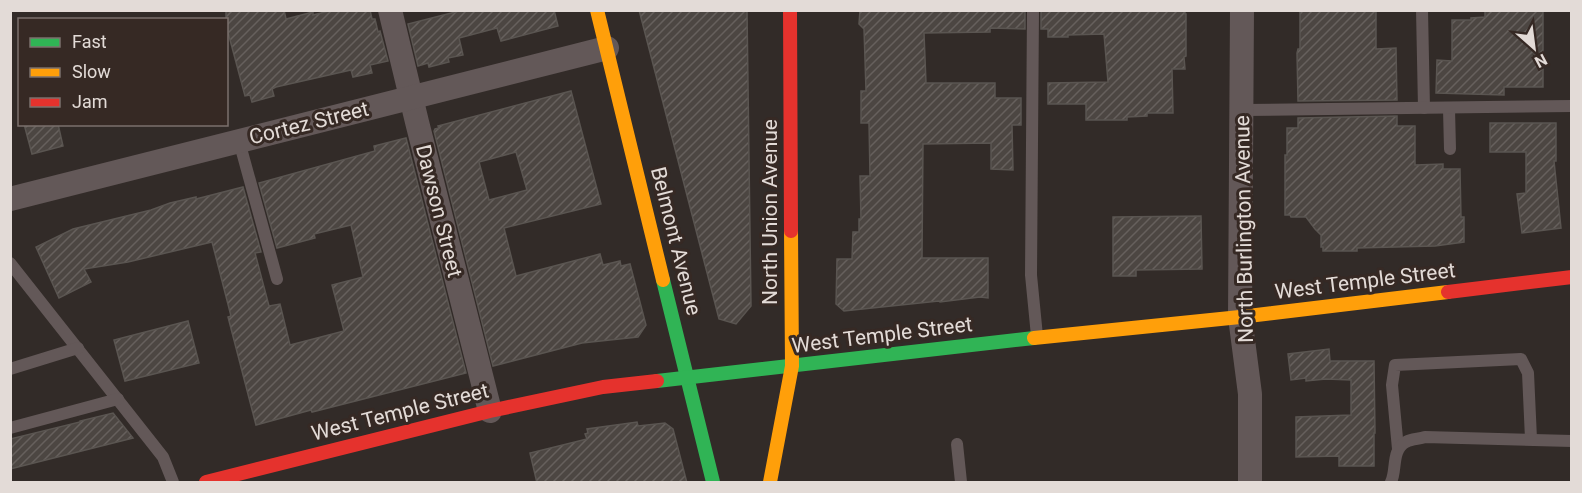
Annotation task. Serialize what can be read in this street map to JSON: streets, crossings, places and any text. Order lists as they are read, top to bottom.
{
  "streets": {
    "main road": ["North Union Avenue", "Belmont Avenue", "West Temple Street"],
    "street": ["Cortez Street", "Dawson Street", "North Burlington Avenue"]
  },
  "crossings": [
    ["Cortez Street", "Dawson Street"],
    ["Cortez Street", "Belmont Avenue"],
    ["Dawson Street", "West Temple Street"],
    ["North Union Avenue", "West Temple Street"],
    ["North Burlington Avenue", "West Temple Street"],
    ["Belmont Avenue", "West Temple Street"]
  ],
  "legend": ["Fast", "Slow", "Jam"],
  "north": "bottom right"
}
